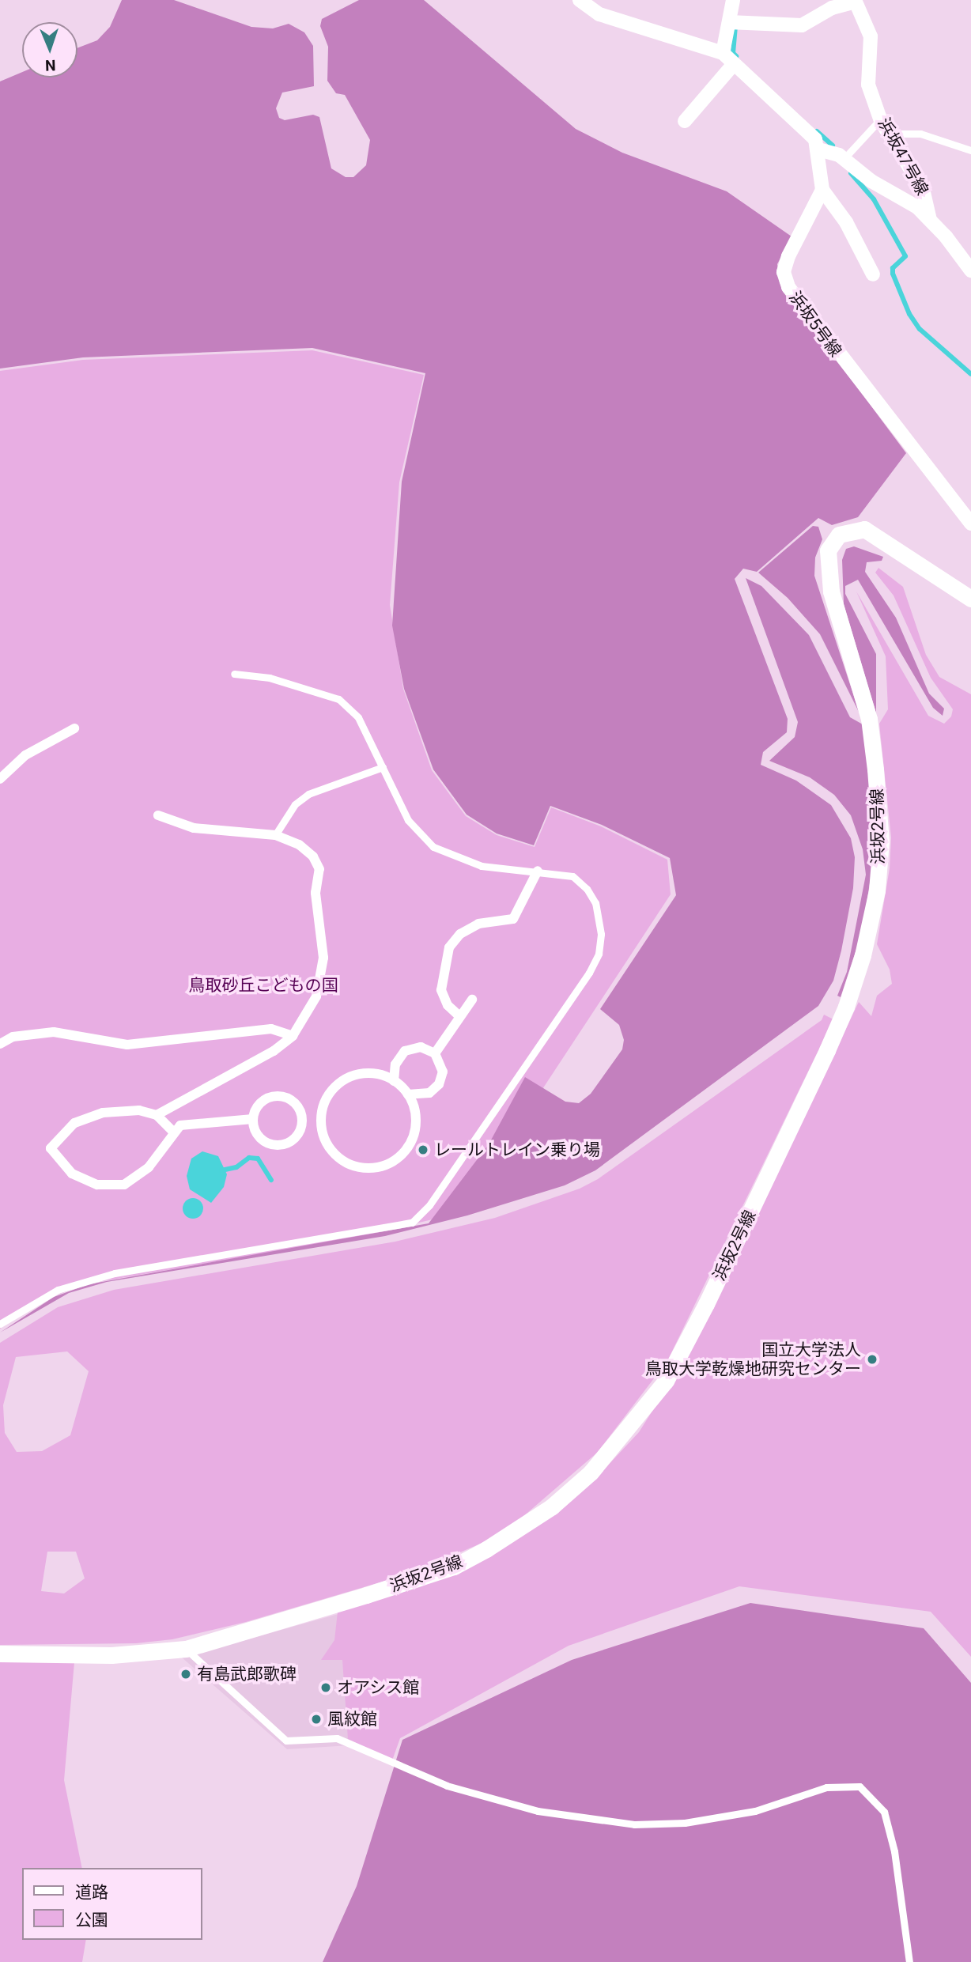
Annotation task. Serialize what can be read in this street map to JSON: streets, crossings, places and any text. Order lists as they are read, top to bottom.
{
  "streets": {
    "street": ["浜坂47号線", "浜坂5号線", "浜坂2号線"]
  },
  "parks": ["鳥取砂丘こどもの国"],
  "places": [
    "レールトレイン乗り場",
    "国立大学法人 鳥取大学乾燥地研究センター",
    "有島武郎歌碑",
    "オアシス館",
    "風紋館"
  ],
  "legend": ["道路", "公園"],
  "north": "bottom"
}
